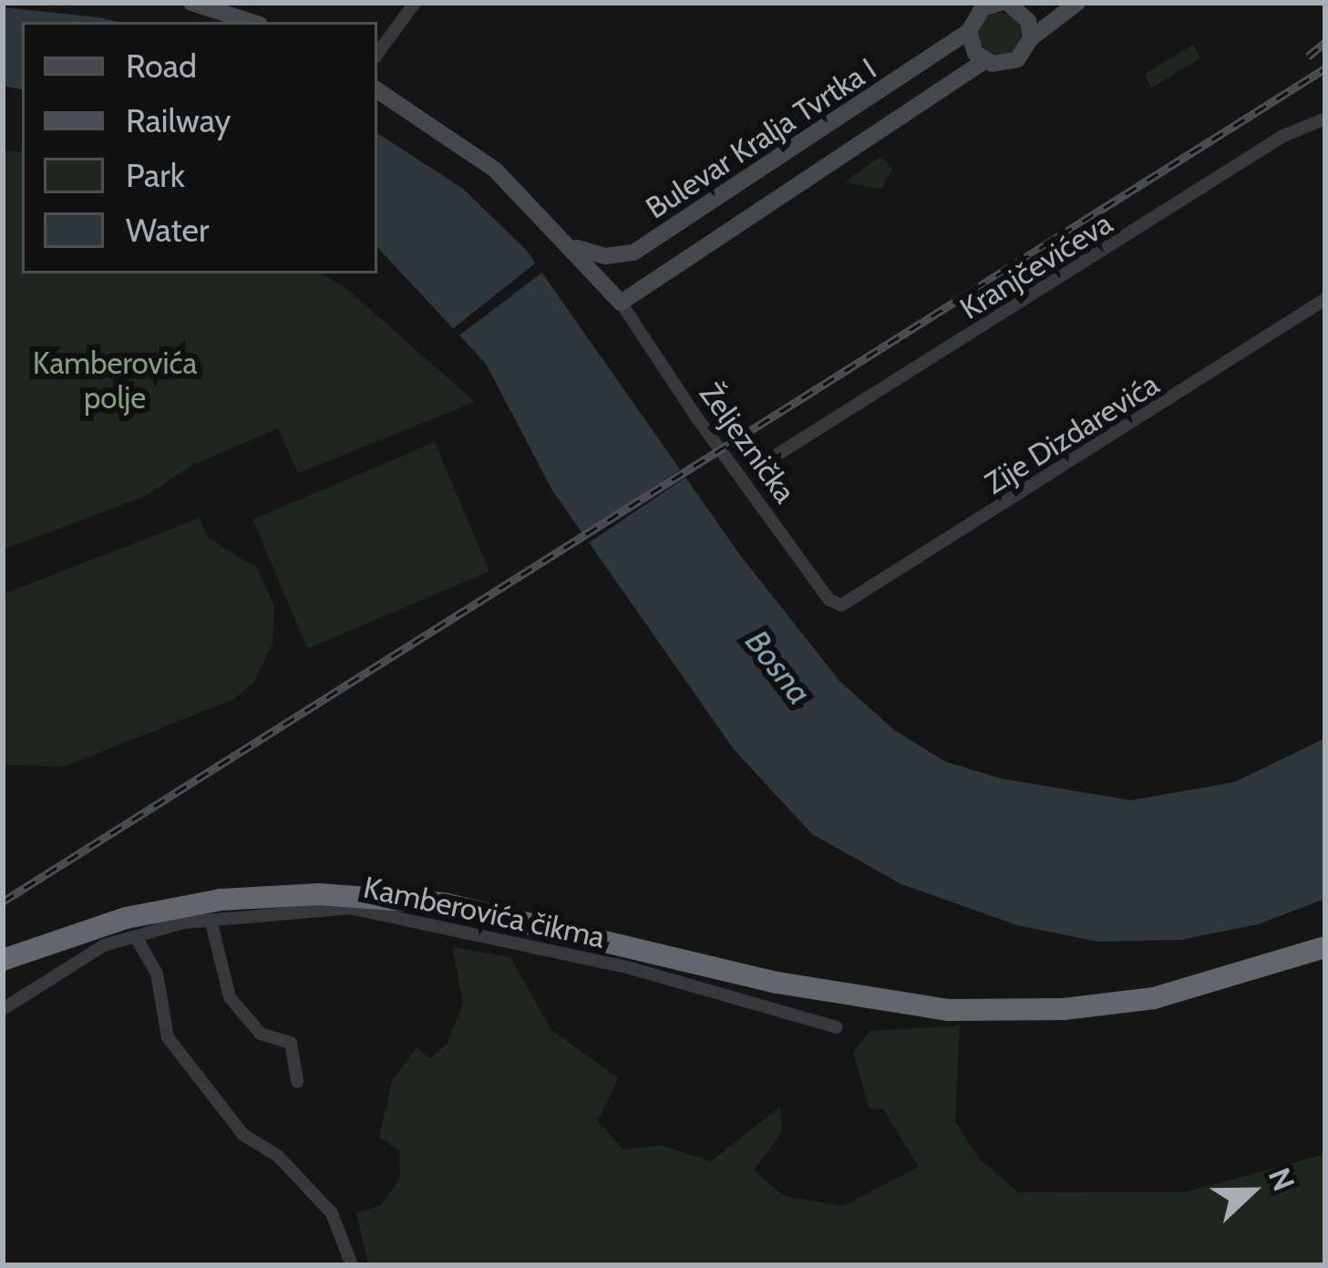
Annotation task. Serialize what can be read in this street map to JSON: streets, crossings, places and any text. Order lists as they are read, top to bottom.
{
  "streets": {
    "street": [
      "Bulevar Kralja Tvrtka I",
      "Kranjčevićeva",
      "Zije Dizdarevića",
      "Željeznička",
      "Kamberovića čikma"
    ]
  },
  "crossings": [
    ["Bulevar Kralja Tvrtka I", "Željeznička"],
    ["Zije Dizdarevića", "Željeznička"]
  ],
  "water": ["Bosna"],
  "parks": ["Kamberovića polje"],
  "legend": [
    "Road",
    "Railway",
    "Park",
    "Water"
  ],
  "north": "right"
}
